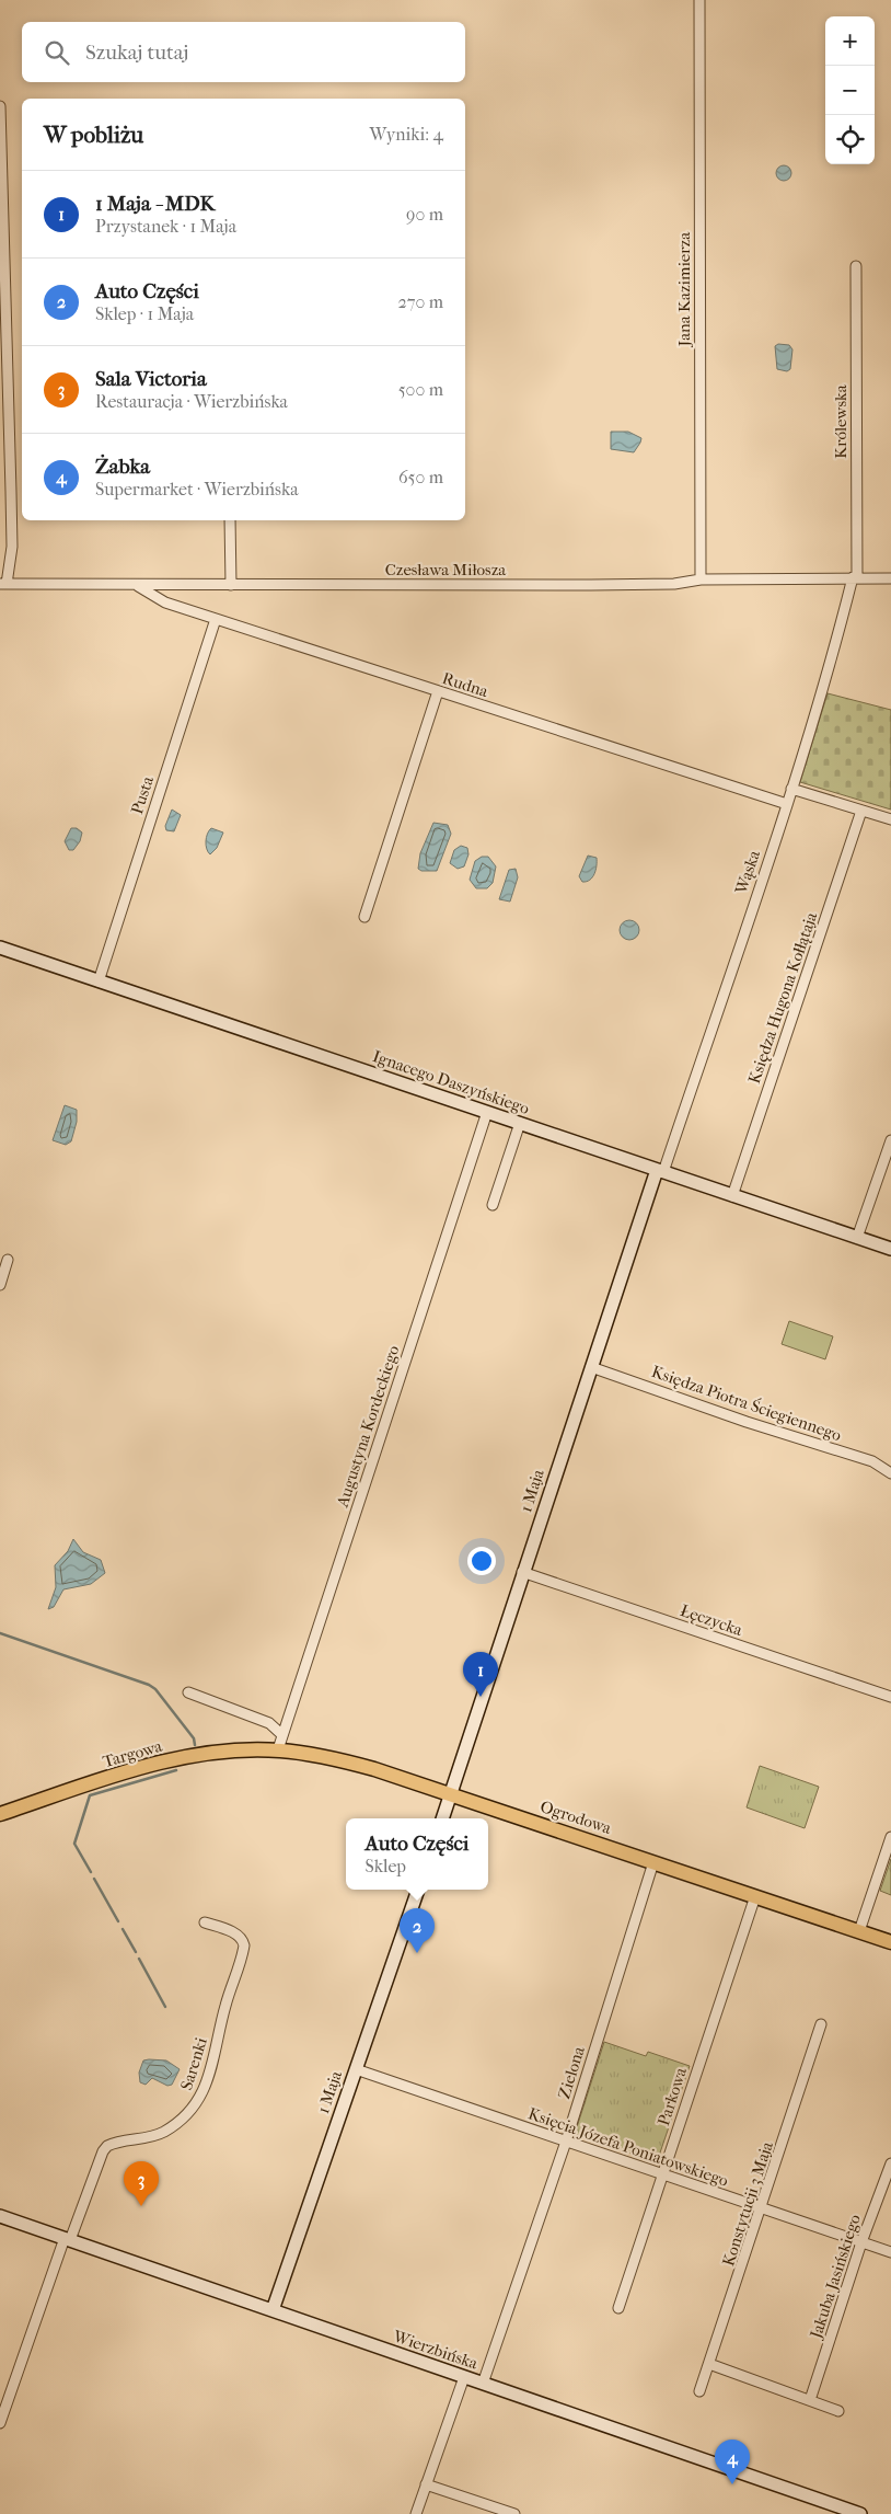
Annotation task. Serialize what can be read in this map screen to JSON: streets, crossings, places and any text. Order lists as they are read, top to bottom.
{
  "streets": {
    "main road": ["Targowa", "Ogrodowa"],
    "street": [
      "Jana Kazimierza",
      "Królewska",
      "Czesława Miłosza",
      "Rudna",
      "Pusta",
      "Wąska",
      "Księdza Hugona Kołłątaja",
      "Ignacego Daszyńskiego",
      "Księdza Piotra Ściegiennego",
      "Augustyna Kordeckiego",
      "1 Maja",
      "Łęczycka",
      "Sarenki",
      "Zielona",
      "Parkowa",
      "Księcia Józefa Poniatowskiego",
      "Konstytucji 3 Maja",
      "Jakuba Jasińskiego",
      "Wierzbińska"
    ]
  },
  "crossings": [
    ["Jana Kazimierza", "Czesława Miłosza"],
    ["Królewska", "Czesława Miłosza"],
    ["Królewska", "Wąska"],
    ["Czesława Miłosza", "Rudna"],
    ["Czesława Miłosza", "Wąska"],
    ["Rudna", "Pusta"],
    ["Rudna", "Wąska"],
    ["Pusta", "Ignacego Daszyńskiego"],
    ["Wąska", "Ignacego Daszyńskiego"],
    ["Wąska", "1 Maja"],
    ["Księdza Hugona Kołłątaja", "Ignacego Daszyńskiego"],
    ["Ignacego Daszyńskiego", "Augustyna Kordeckiego"],
    ["Ignacego Daszyńskiego", "1 Maja"],
    ["Księdza Piotra Ściegiennego", "1 Maja"],
    ["Augustyna Kordeckiego", "Targowa"],
    ["Augustyna Kordeckiego", "Ogrodowa"],
    ["1 Maja", "Łęczycka"],
    ["1 Maja", "Ogrodowa"],
    ["1 Maja", "Księcia Józefa Poniatowskiego"],
    ["1 Maja", "Wierzbińska"],
    ["Targowa", "Ogrodowa"],
    ["Ogrodowa", "Zielona"],
    ["Ogrodowa", "Parkowa"],
    ["Sarenki", "Wierzbińska"],
    ["Zielona", "Księcia Józefa Poniatowskiego"],
    ["Zielona", "Wierzbińska"],
    ["Parkowa", "Księcia Józefa Poniatowskiego"],
    ["Księcia Józefa Poniatowskiego", "Konstytucji 3 Maja"],
    ["Księcia Józefa Poniatowskiego", "Jakuba Jasińskiego"]
  ],
  "page": {
    "map_buttons": ["+", "−"],
    "search": "Szukaj tutaj",
    "heading": ["W pobliżu", "Wyniki: 4"],
    "list": [
      {
        "mark": "1",
        "name": "1 Maja - MDK",
        "note": "Przystanek · 1 Maja",
        "value": "90 m"
      },
      {
        "mark": "2",
        "name": "Auto Części",
        "note": "Sklep · 1 Maja",
        "value": "270 m"
      },
      {
        "mark": "3",
        "name": "Sala Victoria",
        "note": "Restauracja · Wierzbińska",
        "value": "500 m"
      },
      {
        "mark": "4",
        "name": "Żabka",
        "note": "Supermarket · Wierzbińska",
        "value": "650 m"
      }
    ],
    "pins": [
      "1",
      "2",
      "3",
      "4"
    ],
    "popup": ["Auto Części", "Sklep"]
  }
}
